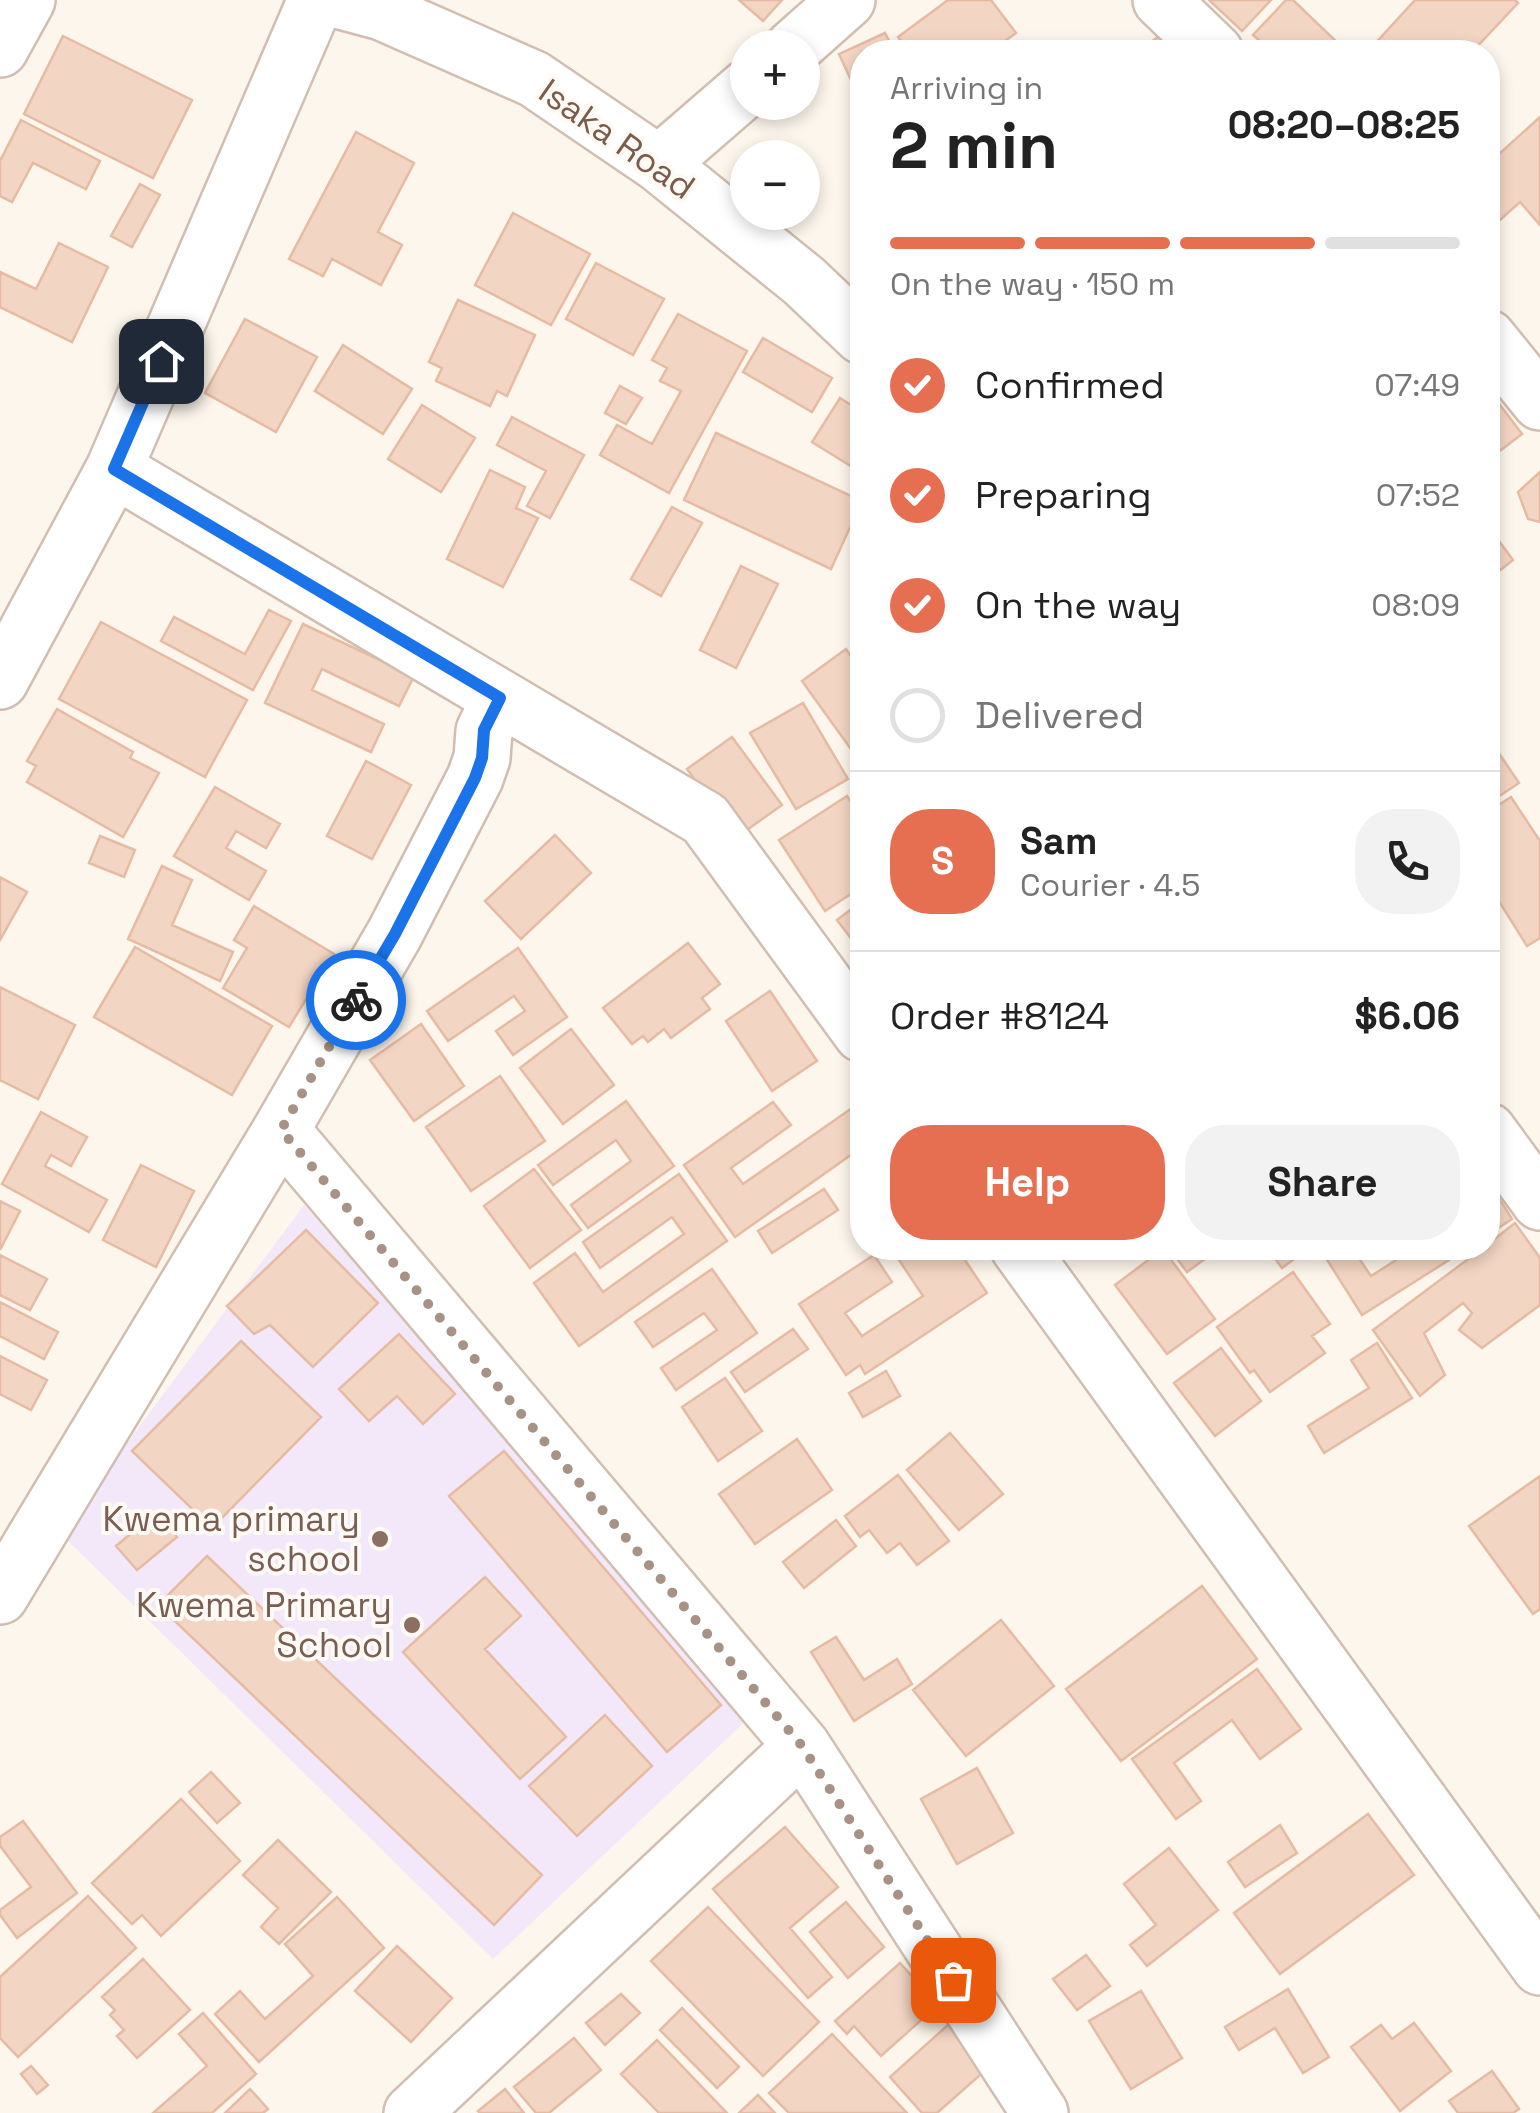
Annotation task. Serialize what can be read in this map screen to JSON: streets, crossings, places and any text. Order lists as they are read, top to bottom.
{
  "streets": {
    "street": ["Isaka Road"]
  },
  "places": ["Kwema primary school", "Kwema Primary School"],
  "page": {
    "map_buttons": ["+", "−"],
    "heading": ["2 min", "Arriving in", "08:20–08:25"],
    "panel": [
      "Sam",
      "Courier · 4.5",
      "Order #8124",
      "$6.06"
    ],
    "bar": "On the way · 150 m",
    "list": [
      ["Confirmed", "07:49"],
      ["Preparing", "07:52"],
      ["On the way", "08:09"],
      "Delivered"
    ],
    "round": "S",
    "buttons": ["Help", "Share"]
  }
}
